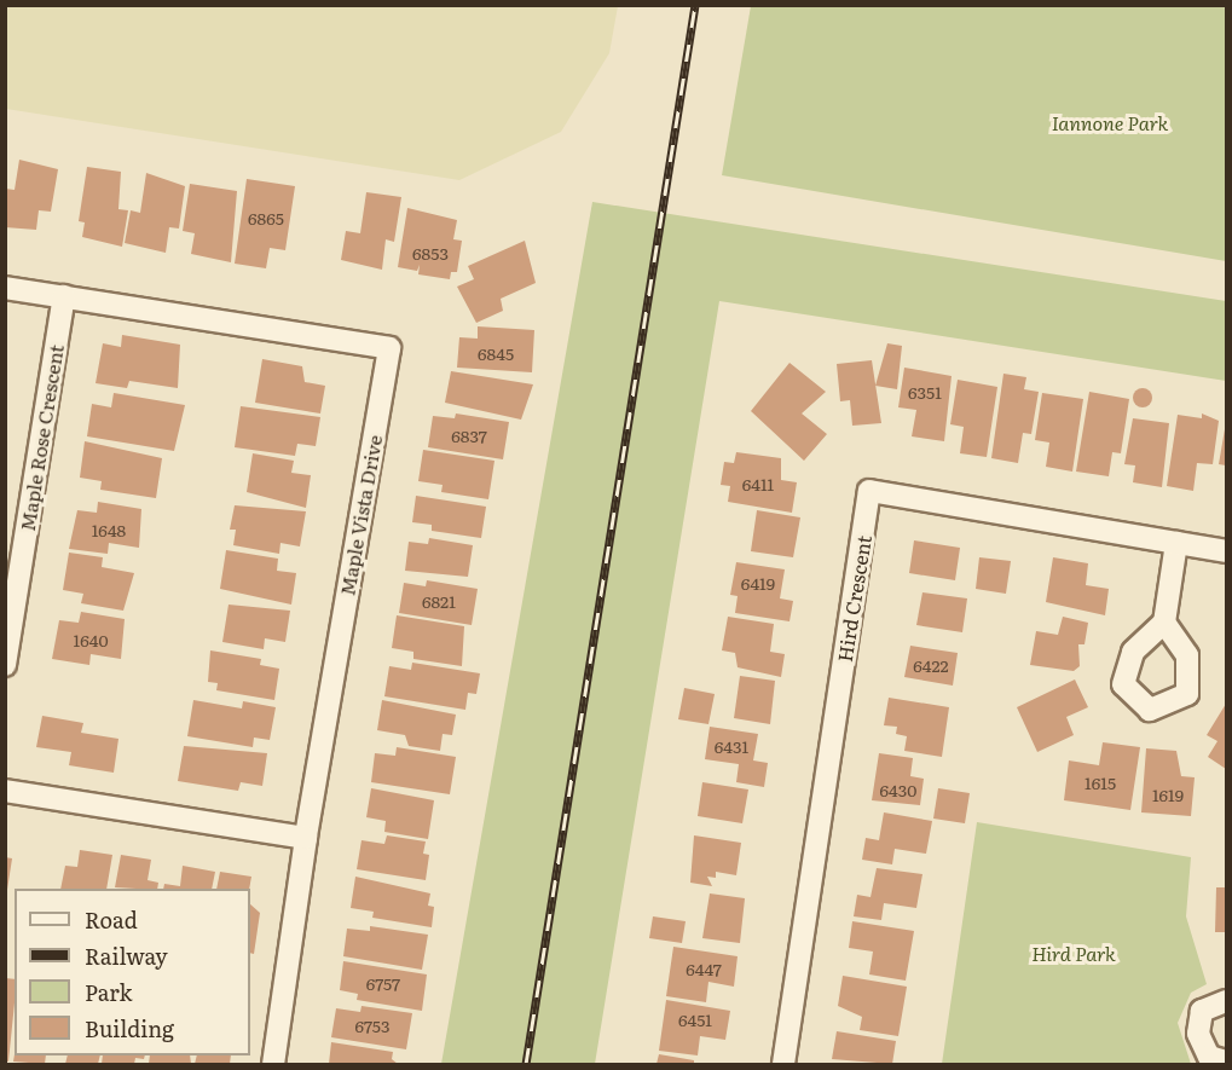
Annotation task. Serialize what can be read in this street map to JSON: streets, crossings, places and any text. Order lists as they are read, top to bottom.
{
  "streets": {
    "street": ["Maple Rose Crescent", "Maple Vista Drive", "Hird Crescent"]
  },
  "crossings": [
    ["Maple Rose Crescent", "Maple Vista Drive"]
  ],
  "parks": ["Iannone Park", "Hird Park"],
  "house_numbers": [
    "6865",
    "6853",
    "6845",
    "6351",
    "6837",
    "6411",
    "1648",
    "6419",
    "6821",
    "1640",
    "6422",
    "6431",
    "1615",
    "6430",
    "1619",
    "6447",
    "6757",
    "6451",
    "6753"
  ],
  "legend": [
    "Road",
    "Railway",
    "Park",
    "Building"
  ]
}
